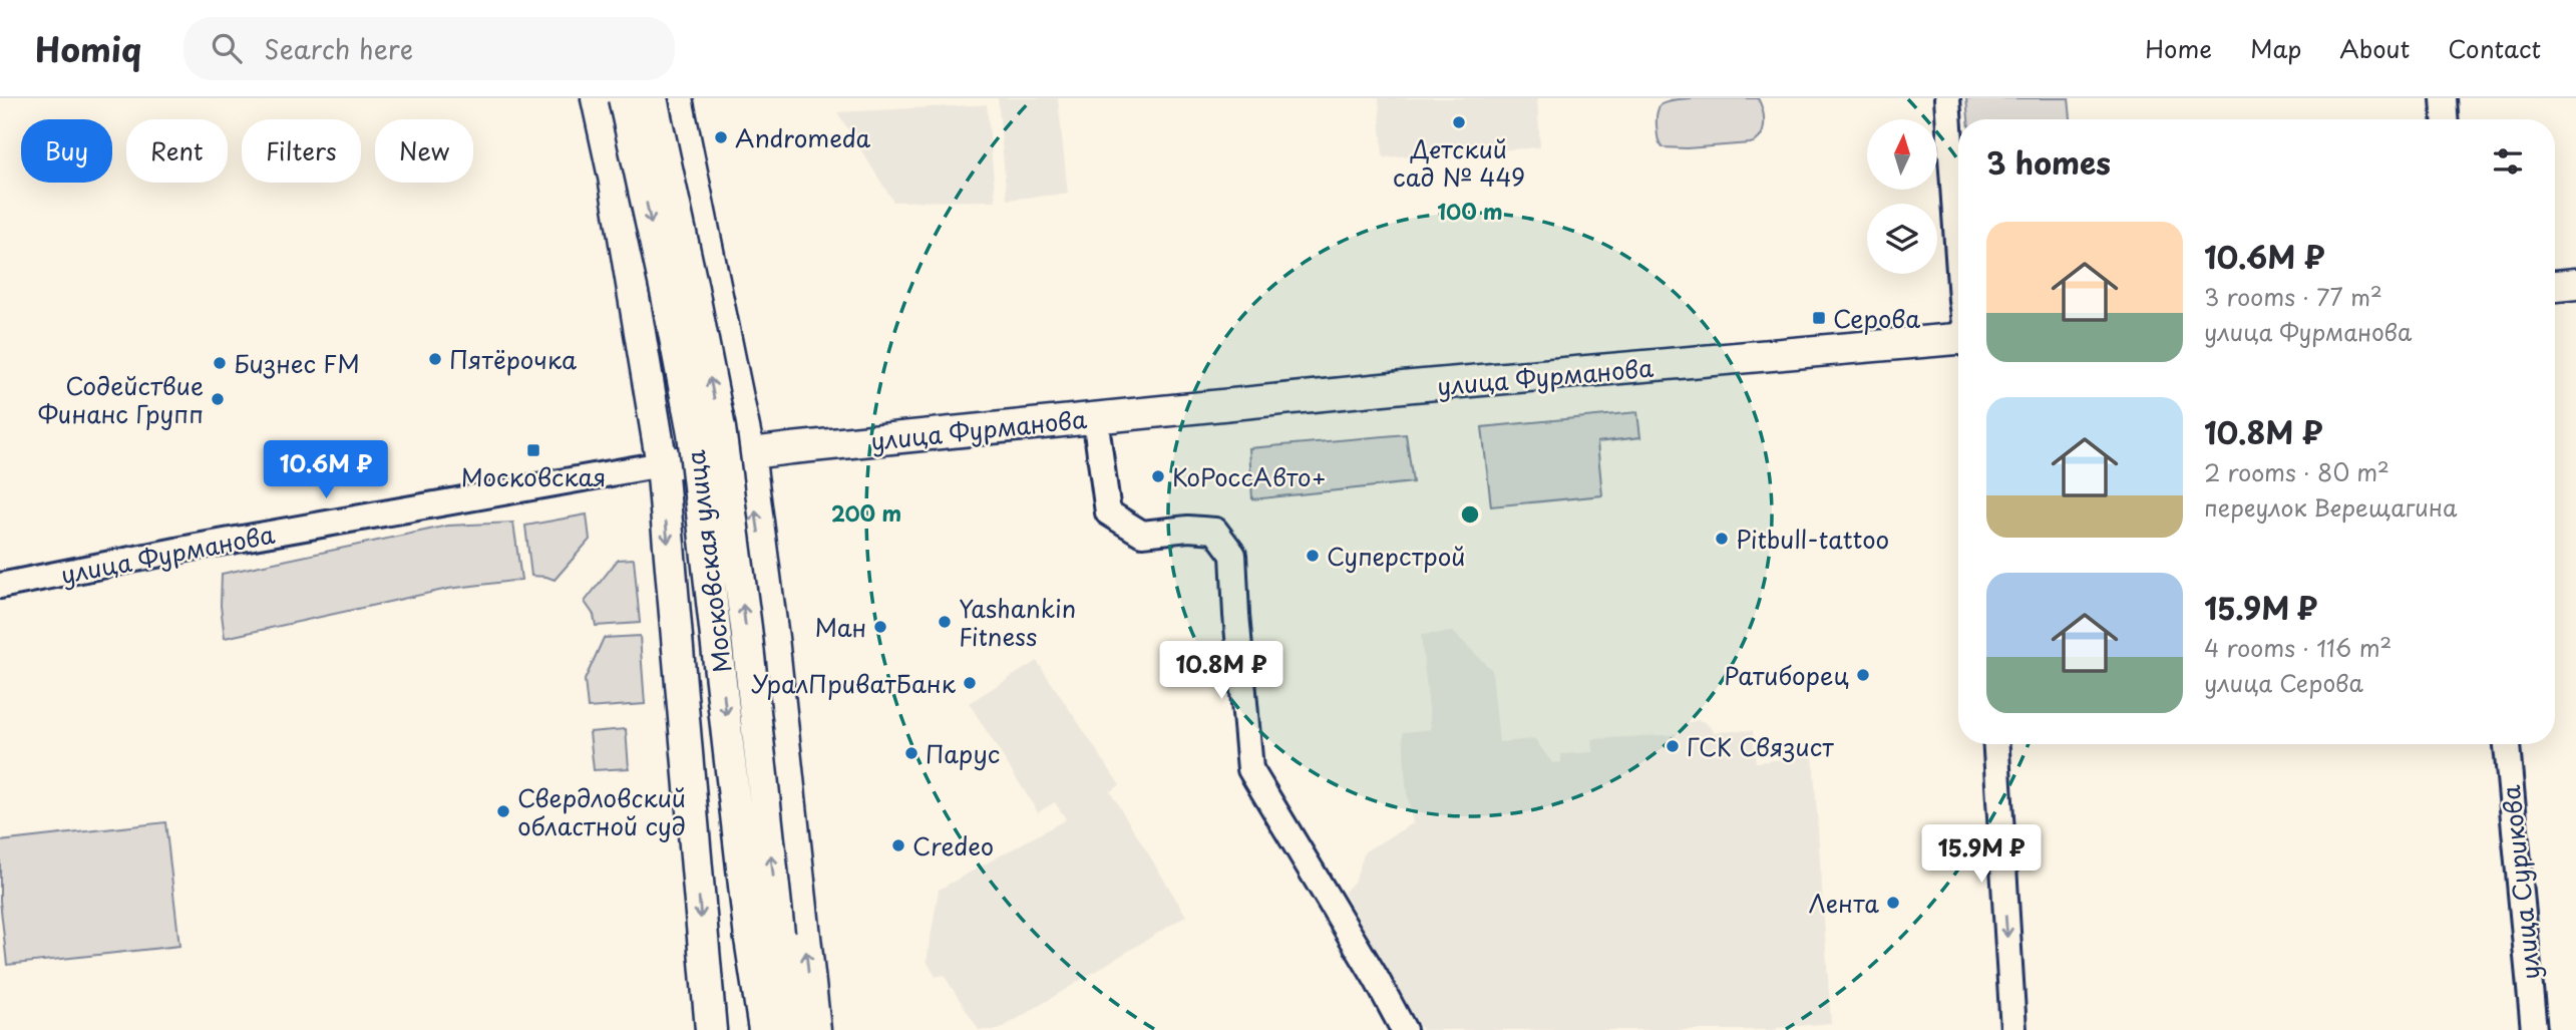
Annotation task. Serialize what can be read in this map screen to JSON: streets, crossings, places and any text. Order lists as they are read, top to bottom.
{
  "streets": {
    "main road": ["улица Фурманова", "Московская улица"],
    "street": ["улица Сурикова"]
  },
  "crossings": [
    ["улица Фурманова", "Московская улица"]
  ],
  "places": {
    "other": [
      "Детский сад № 449",
      "Andromeda",
      "Пятёрочка",
      "Бизнес FM",
      "Содействие Финанс Групп",
      "КоРоссАвто+",
      "Pitbull-tattoo",
      "Суперстрой",
      "Yashankin Fitness",
      "Ман",
      "Ратиборец",
      "УралПриватБанк",
      "ГСК Связист",
      "Парус",
      "Свердловский областной суд",
      "Credeo",
      "Лента"
    ],
    "transit": ["Серова", "Московская"]
  },
  "north": "top",
  "page": {
    "header": "Homiq",
    "search": "Search here",
    "nav": [
      "Home",
      "Map",
      "About",
      "Contact"
    ],
    "chip": [
      "Buy",
      "Rent",
      "Filters",
      "New"
    ],
    "heading": "3 homes",
    "list": [
      {
        "name": "10.6M ₽",
        "note": "3 rooms · 77 m² · улица Фурманова"
      },
      {
        "name": "10.8M ₽",
        "note": "2 rooms · 80 m² · переулок Верещагина"
      },
      {
        "name": "15.9M ₽",
        "note": "4 rooms · 116 m² · улица Серова"
      }
    ],
    "price": ["10.6M ₽", "10.8M ₽", "15.9M ₽"]
  },
  "rings": ["100 m", "200 m"]
}
